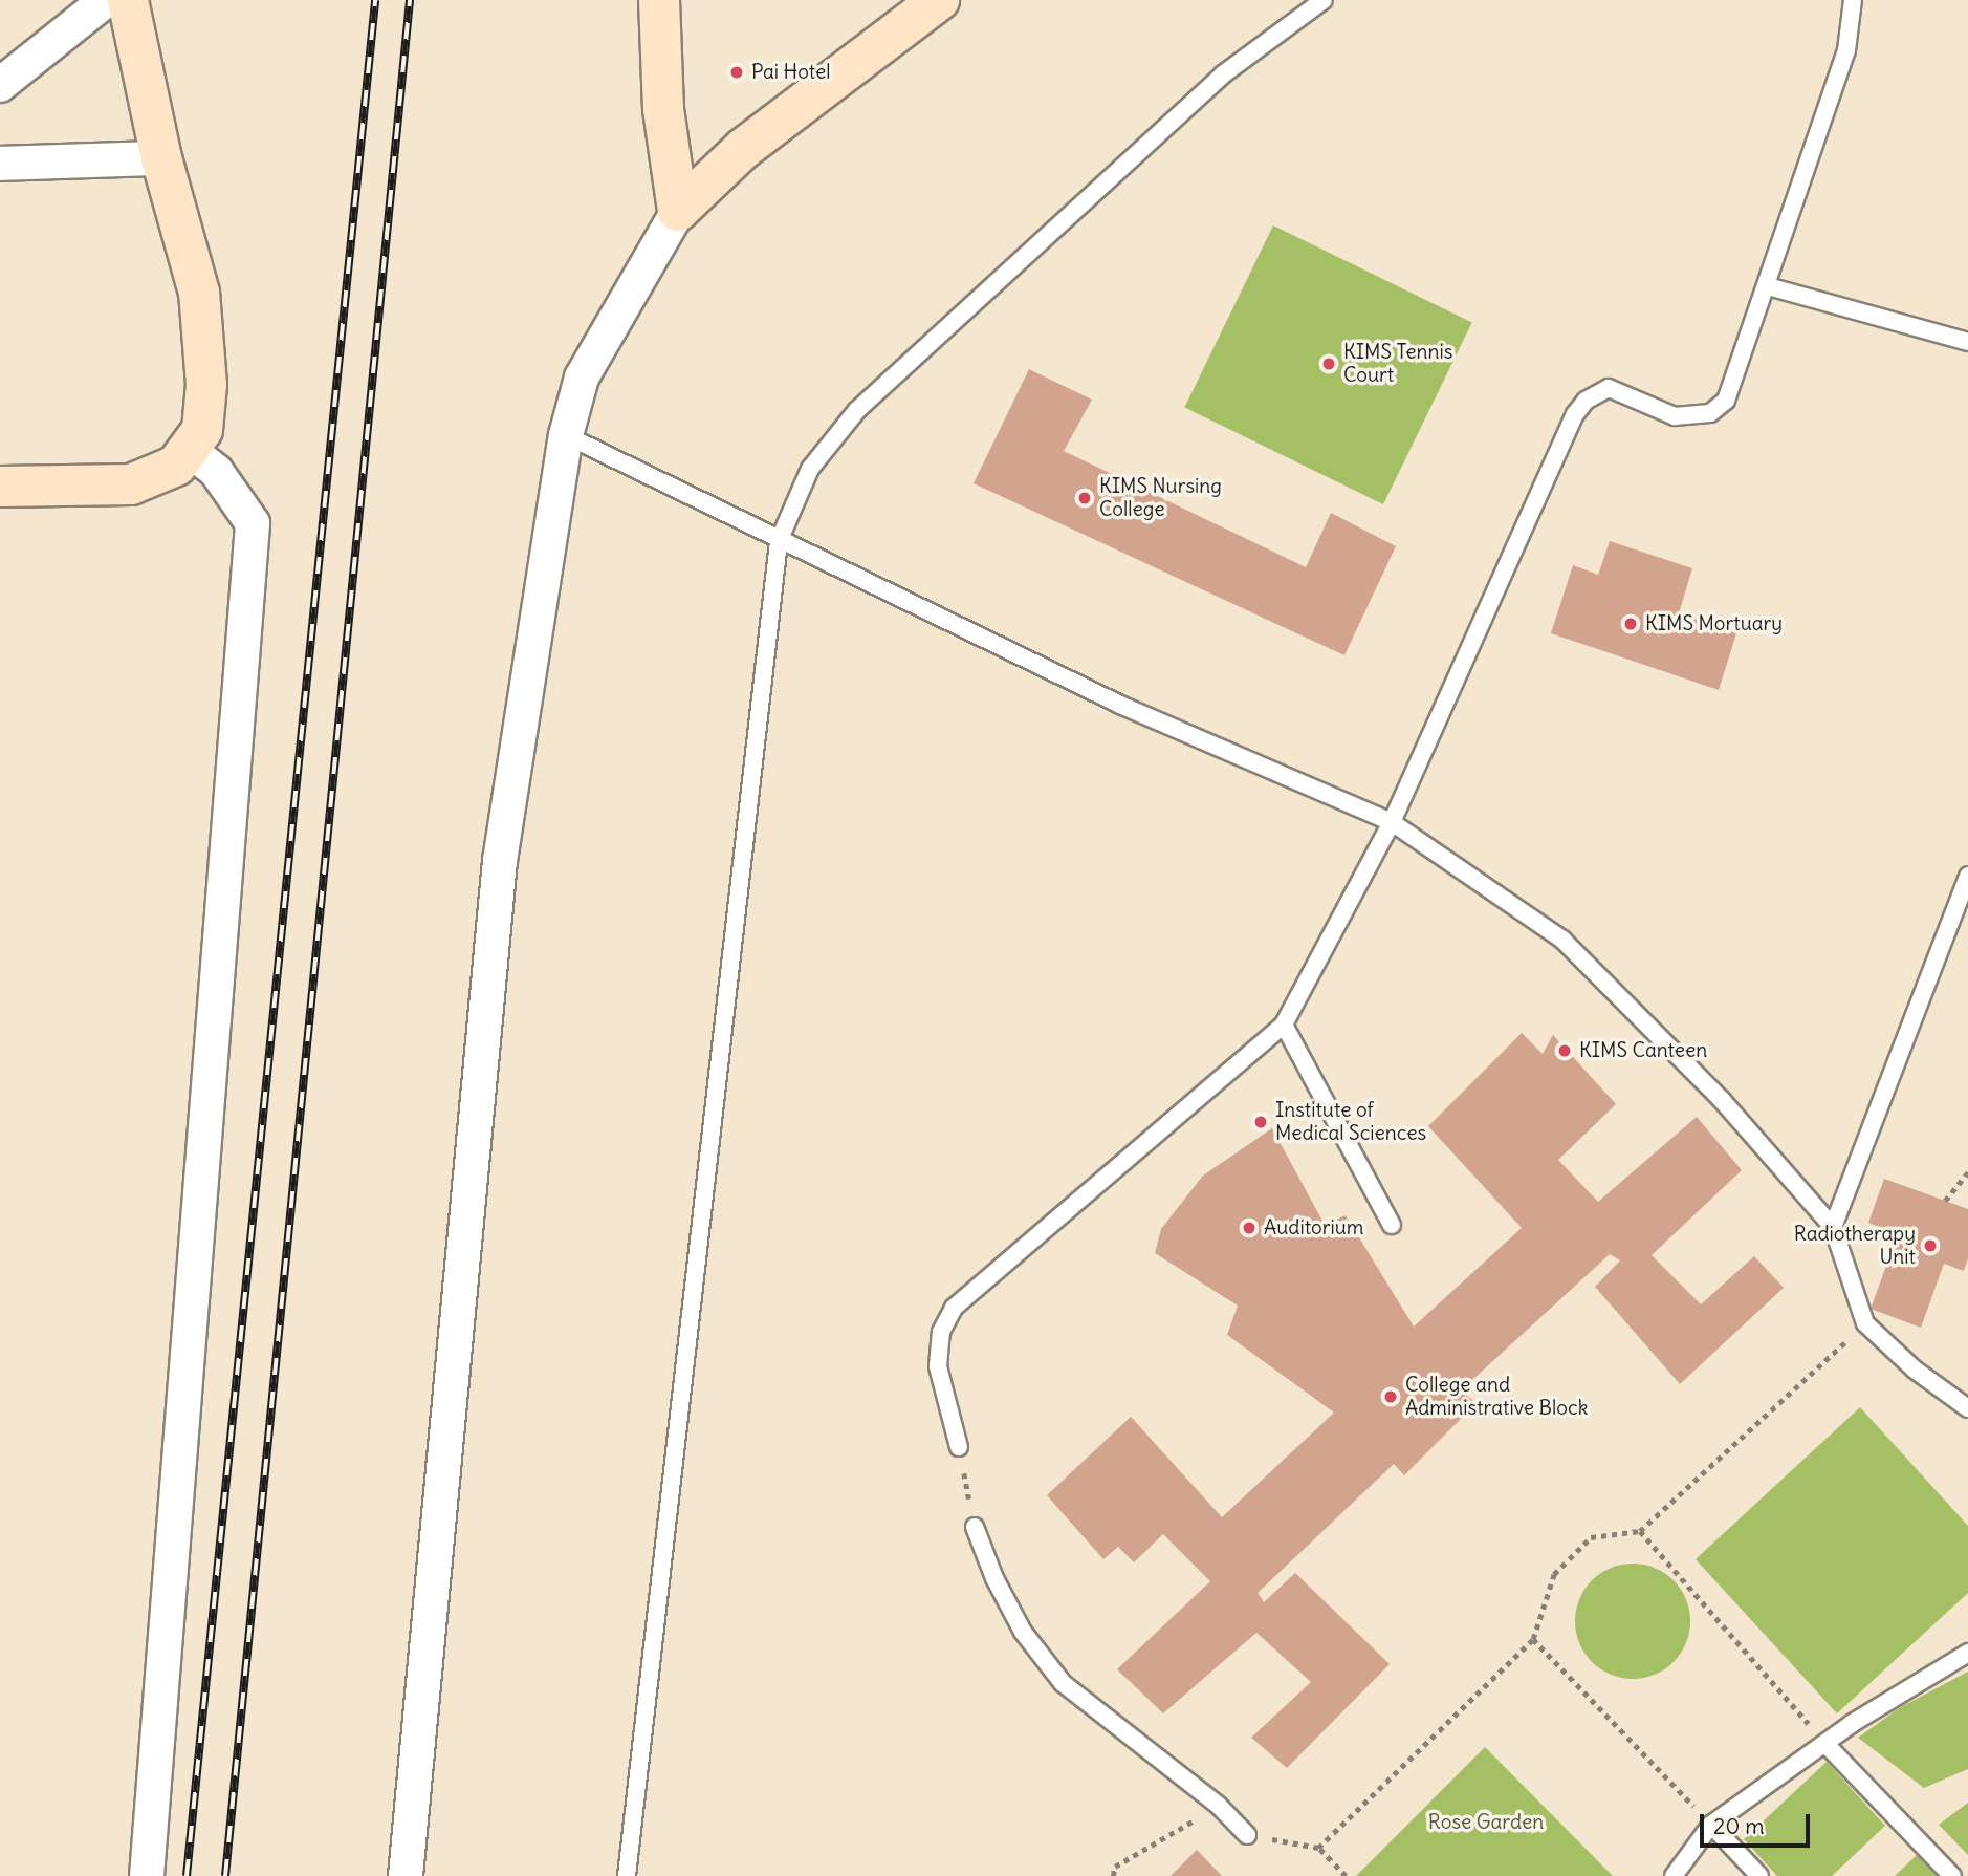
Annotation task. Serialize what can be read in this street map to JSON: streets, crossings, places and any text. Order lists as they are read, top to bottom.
{
  "parks": ["Rose Garden"],
  "places": [
    "Pai Hotel",
    "KIMS Tennis Court",
    "KIMS Nursing College",
    "KIMS Mortuary",
    "KIMS Canteen",
    "Institute of Medical Sciences",
    "Auditorium",
    "Radiotherapy Unit",
    "College and Administrative Block"
  ],
  "scale_bar": "20 m"
}
